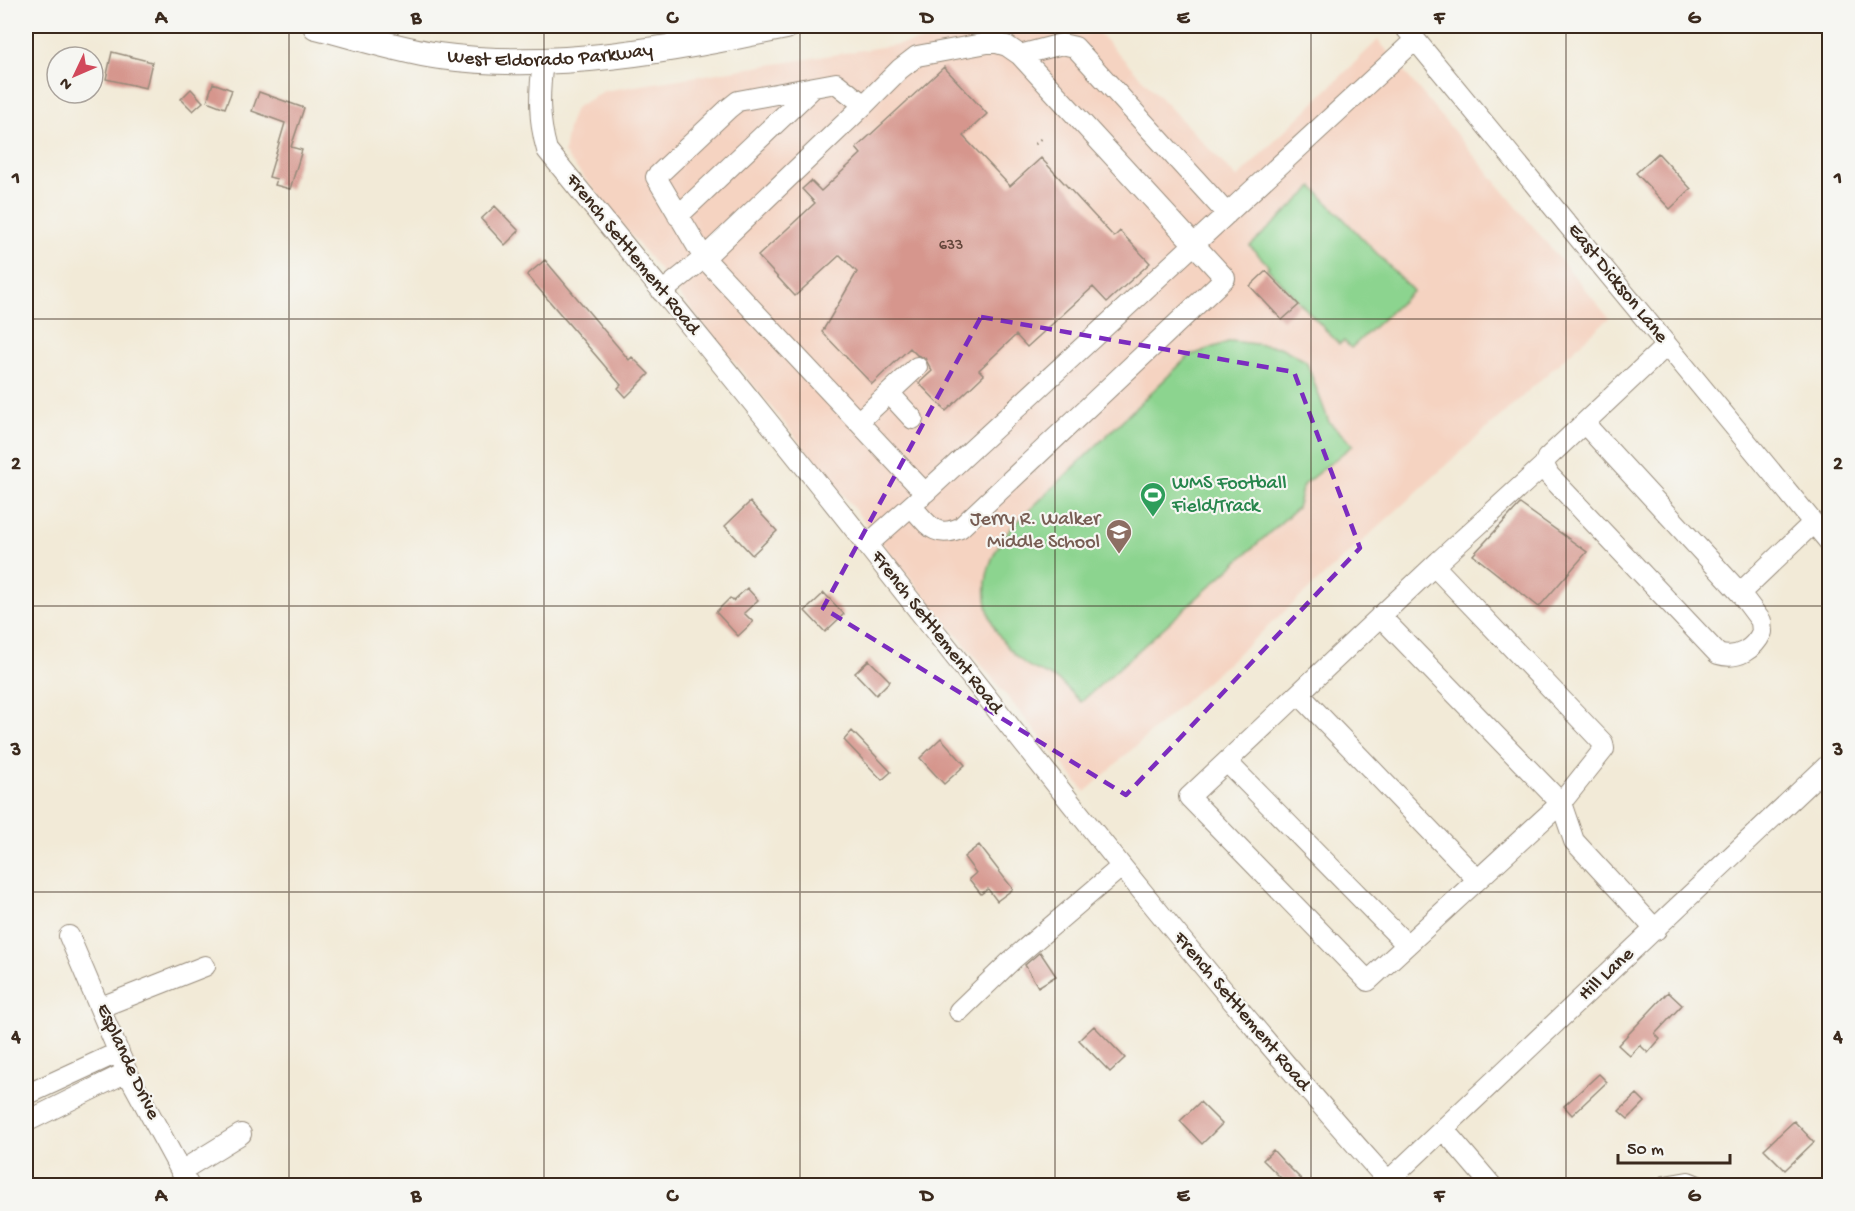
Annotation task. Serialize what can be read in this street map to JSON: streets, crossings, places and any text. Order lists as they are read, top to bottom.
{
  "streets": {
    "main road": ["West Eldorado Parkway"],
    "street": [
      "French Settlement Road",
      "East Dickson Lane",
      "Hill Lane",
      "Esplande Drive"
    ]
  },
  "crossings": [
    ["West Eldorado Parkway", "French Settlement Road"],
    ["French Settlement Road", "Hill Lane"]
  ],
  "places": {
    "sports": ["WMS Football Field/Track"],
    "school or university": ["Jerry R. Walker Middle School"]
  },
  "house_numbers": ["633"],
  "scale_bar": "50 m",
  "north": "bottom left",
  "grid": {
    "columns": [
      "A",
      "B",
      "C",
      "D",
      "E",
      "F",
      "G"
    ],
    "rows": [
      "1",
      "2",
      "3",
      "4"
    ]
  }
}
